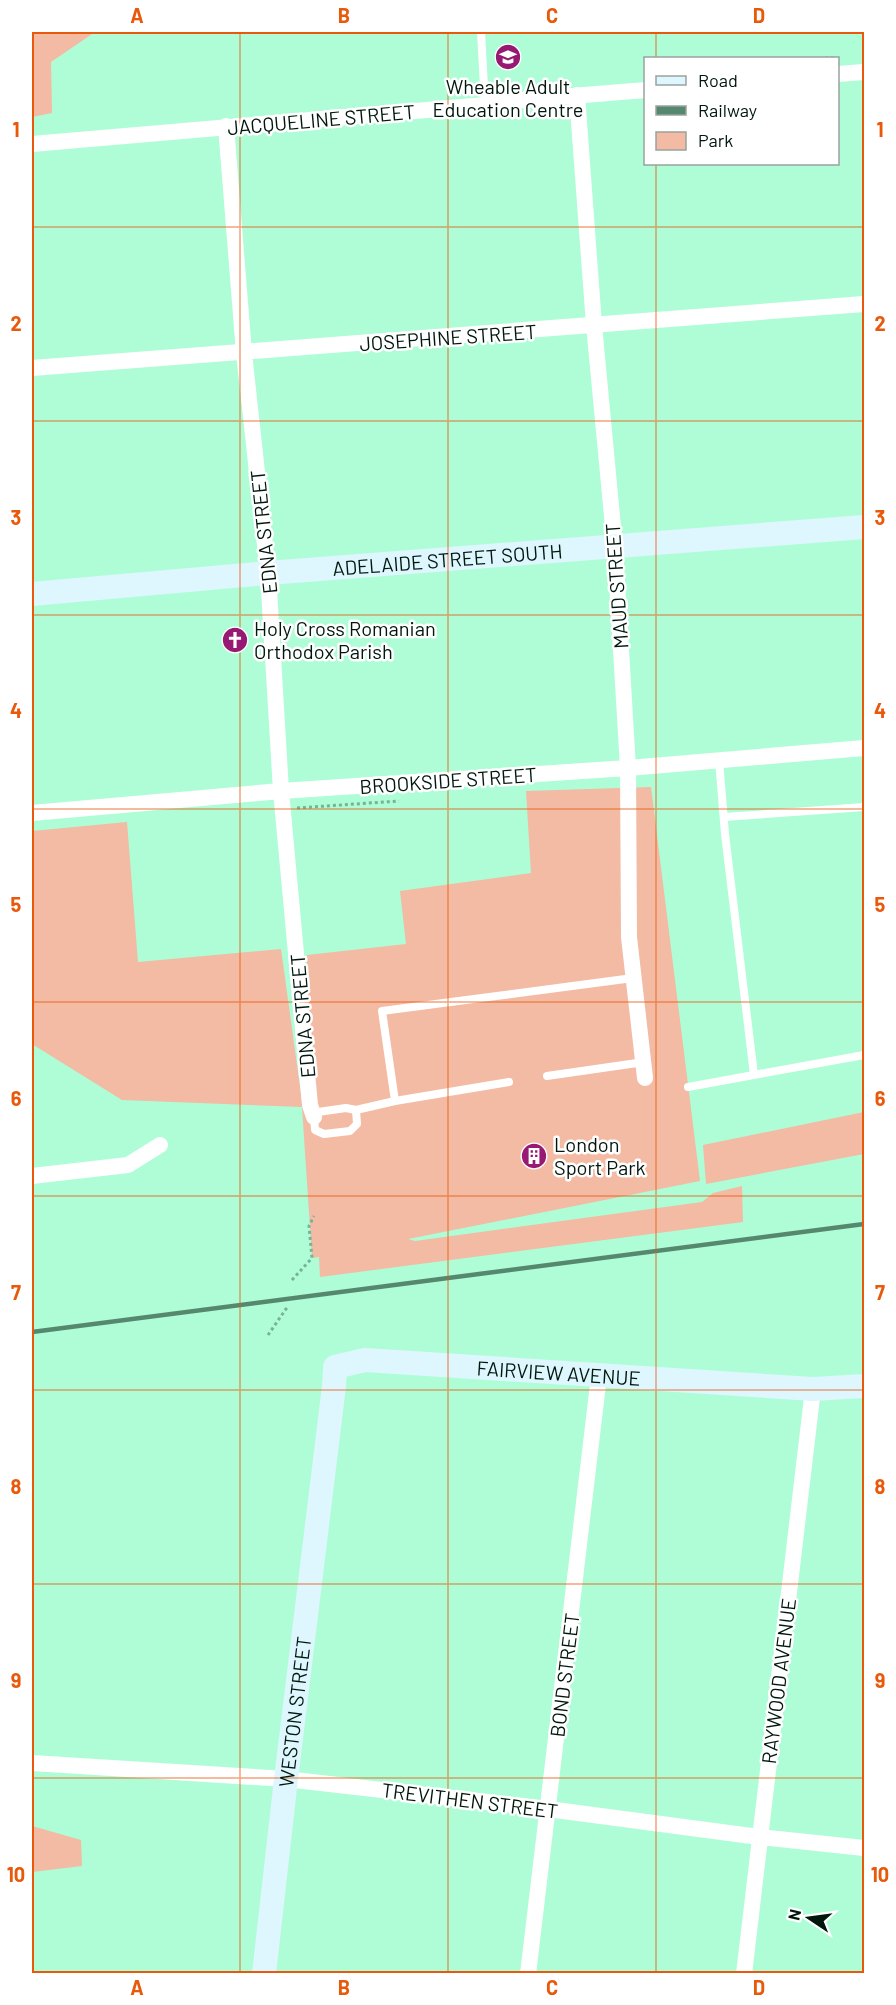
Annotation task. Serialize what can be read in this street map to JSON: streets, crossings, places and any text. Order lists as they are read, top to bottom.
{
  "streets": {
    "street": [
      "JACQUELINE STREET",
      "JOSEPHINE STREET",
      "EDNA STREET",
      "ADELAIDE STREET SOUTH",
      "MAUD STREET",
      "BROOKSIDE STREET",
      "FAIRVIEW AVENUE",
      "BOND STREET",
      "RAYWOOD AVENUE",
      "WESTON STREET",
      "TREVITHEN STREET"
    ]
  },
  "crossings": [
    ["JACQUELINE STREET", "EDNA STREET"],
    ["JACQUELINE STREET", "MAUD STREET"],
    ["JOSEPHINE STREET", "EDNA STREET"],
    ["JOSEPHINE STREET", "MAUD STREET"],
    ["EDNA STREET", "ADELAIDE STREET SOUTH"],
    ["EDNA STREET", "BROOKSIDE STREET"],
    ["ADELAIDE STREET SOUTH", "MAUD STREET"],
    ["MAUD STREET", "BROOKSIDE STREET"],
    ["FAIRVIEW AVENUE", "BOND STREET"],
    ["FAIRVIEW AVENUE", "RAYWOOD AVENUE"],
    ["FAIRVIEW AVENUE", "WESTON STREET"],
    ["BOND STREET", "TREVITHEN STREET"],
    ["RAYWOOD AVENUE", "TREVITHEN STREET"],
    ["WESTON STREET", "TREVITHEN STREET"]
  ],
  "places": {
    "school or university": ["Wheable Adult Education Centre"],
    "church": ["Holy Cross Romanian Orthodox Parish"],
    "building": ["London Sport Park"]
  },
  "legend": ["Road", "Railway", "Park"],
  "north": "left",
  "grid": {
    "columns": [
      "A",
      "B",
      "C",
      "D"
    ],
    "rows": [
      "1",
      "2",
      "3",
      "4",
      "5",
      "6",
      "7",
      "8",
      "9",
      "10"
    ]
  }
}
